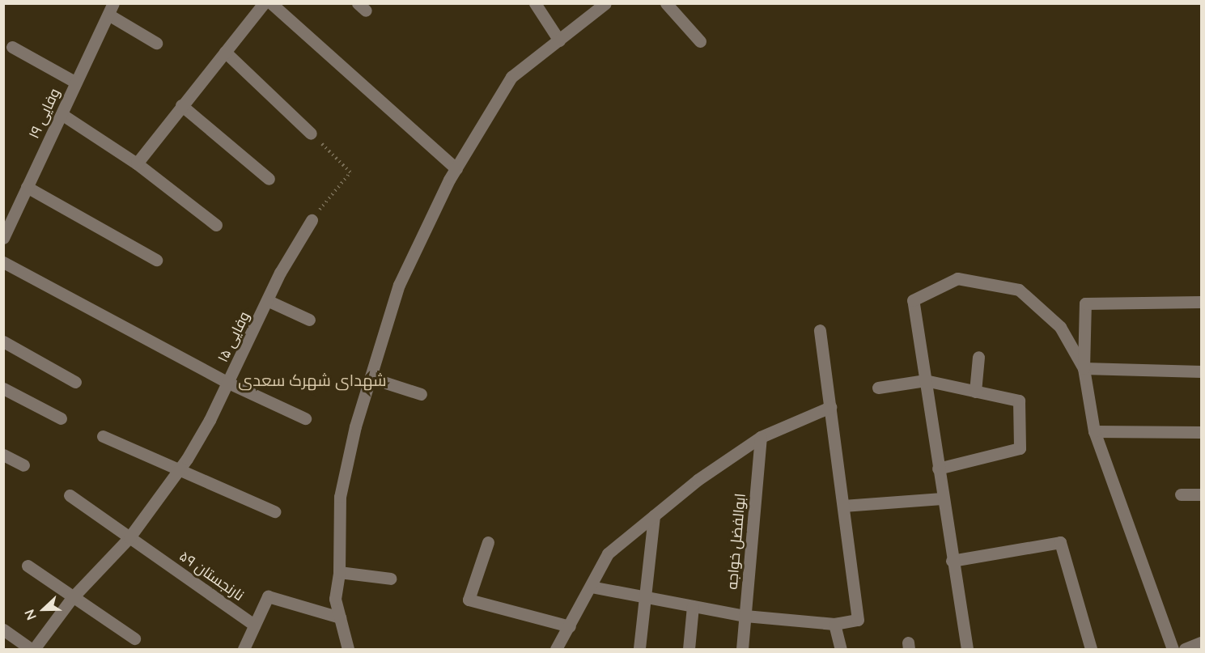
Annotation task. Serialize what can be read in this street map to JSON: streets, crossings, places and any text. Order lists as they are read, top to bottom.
{
  "streets": {
    "street": [
      "وفایی ۱۹",
      "وفایی ۱۵",
      "ابوالفضل خواجه",
      "نارنجستان ۵۹"
    ]
  },
  "crossings": [
    ["وفایی ۱۵", "نارنجستان ۵۹"]
  ],
  "districts": ["شهدای شهرک سعدی"],
  "north": "left"
}
